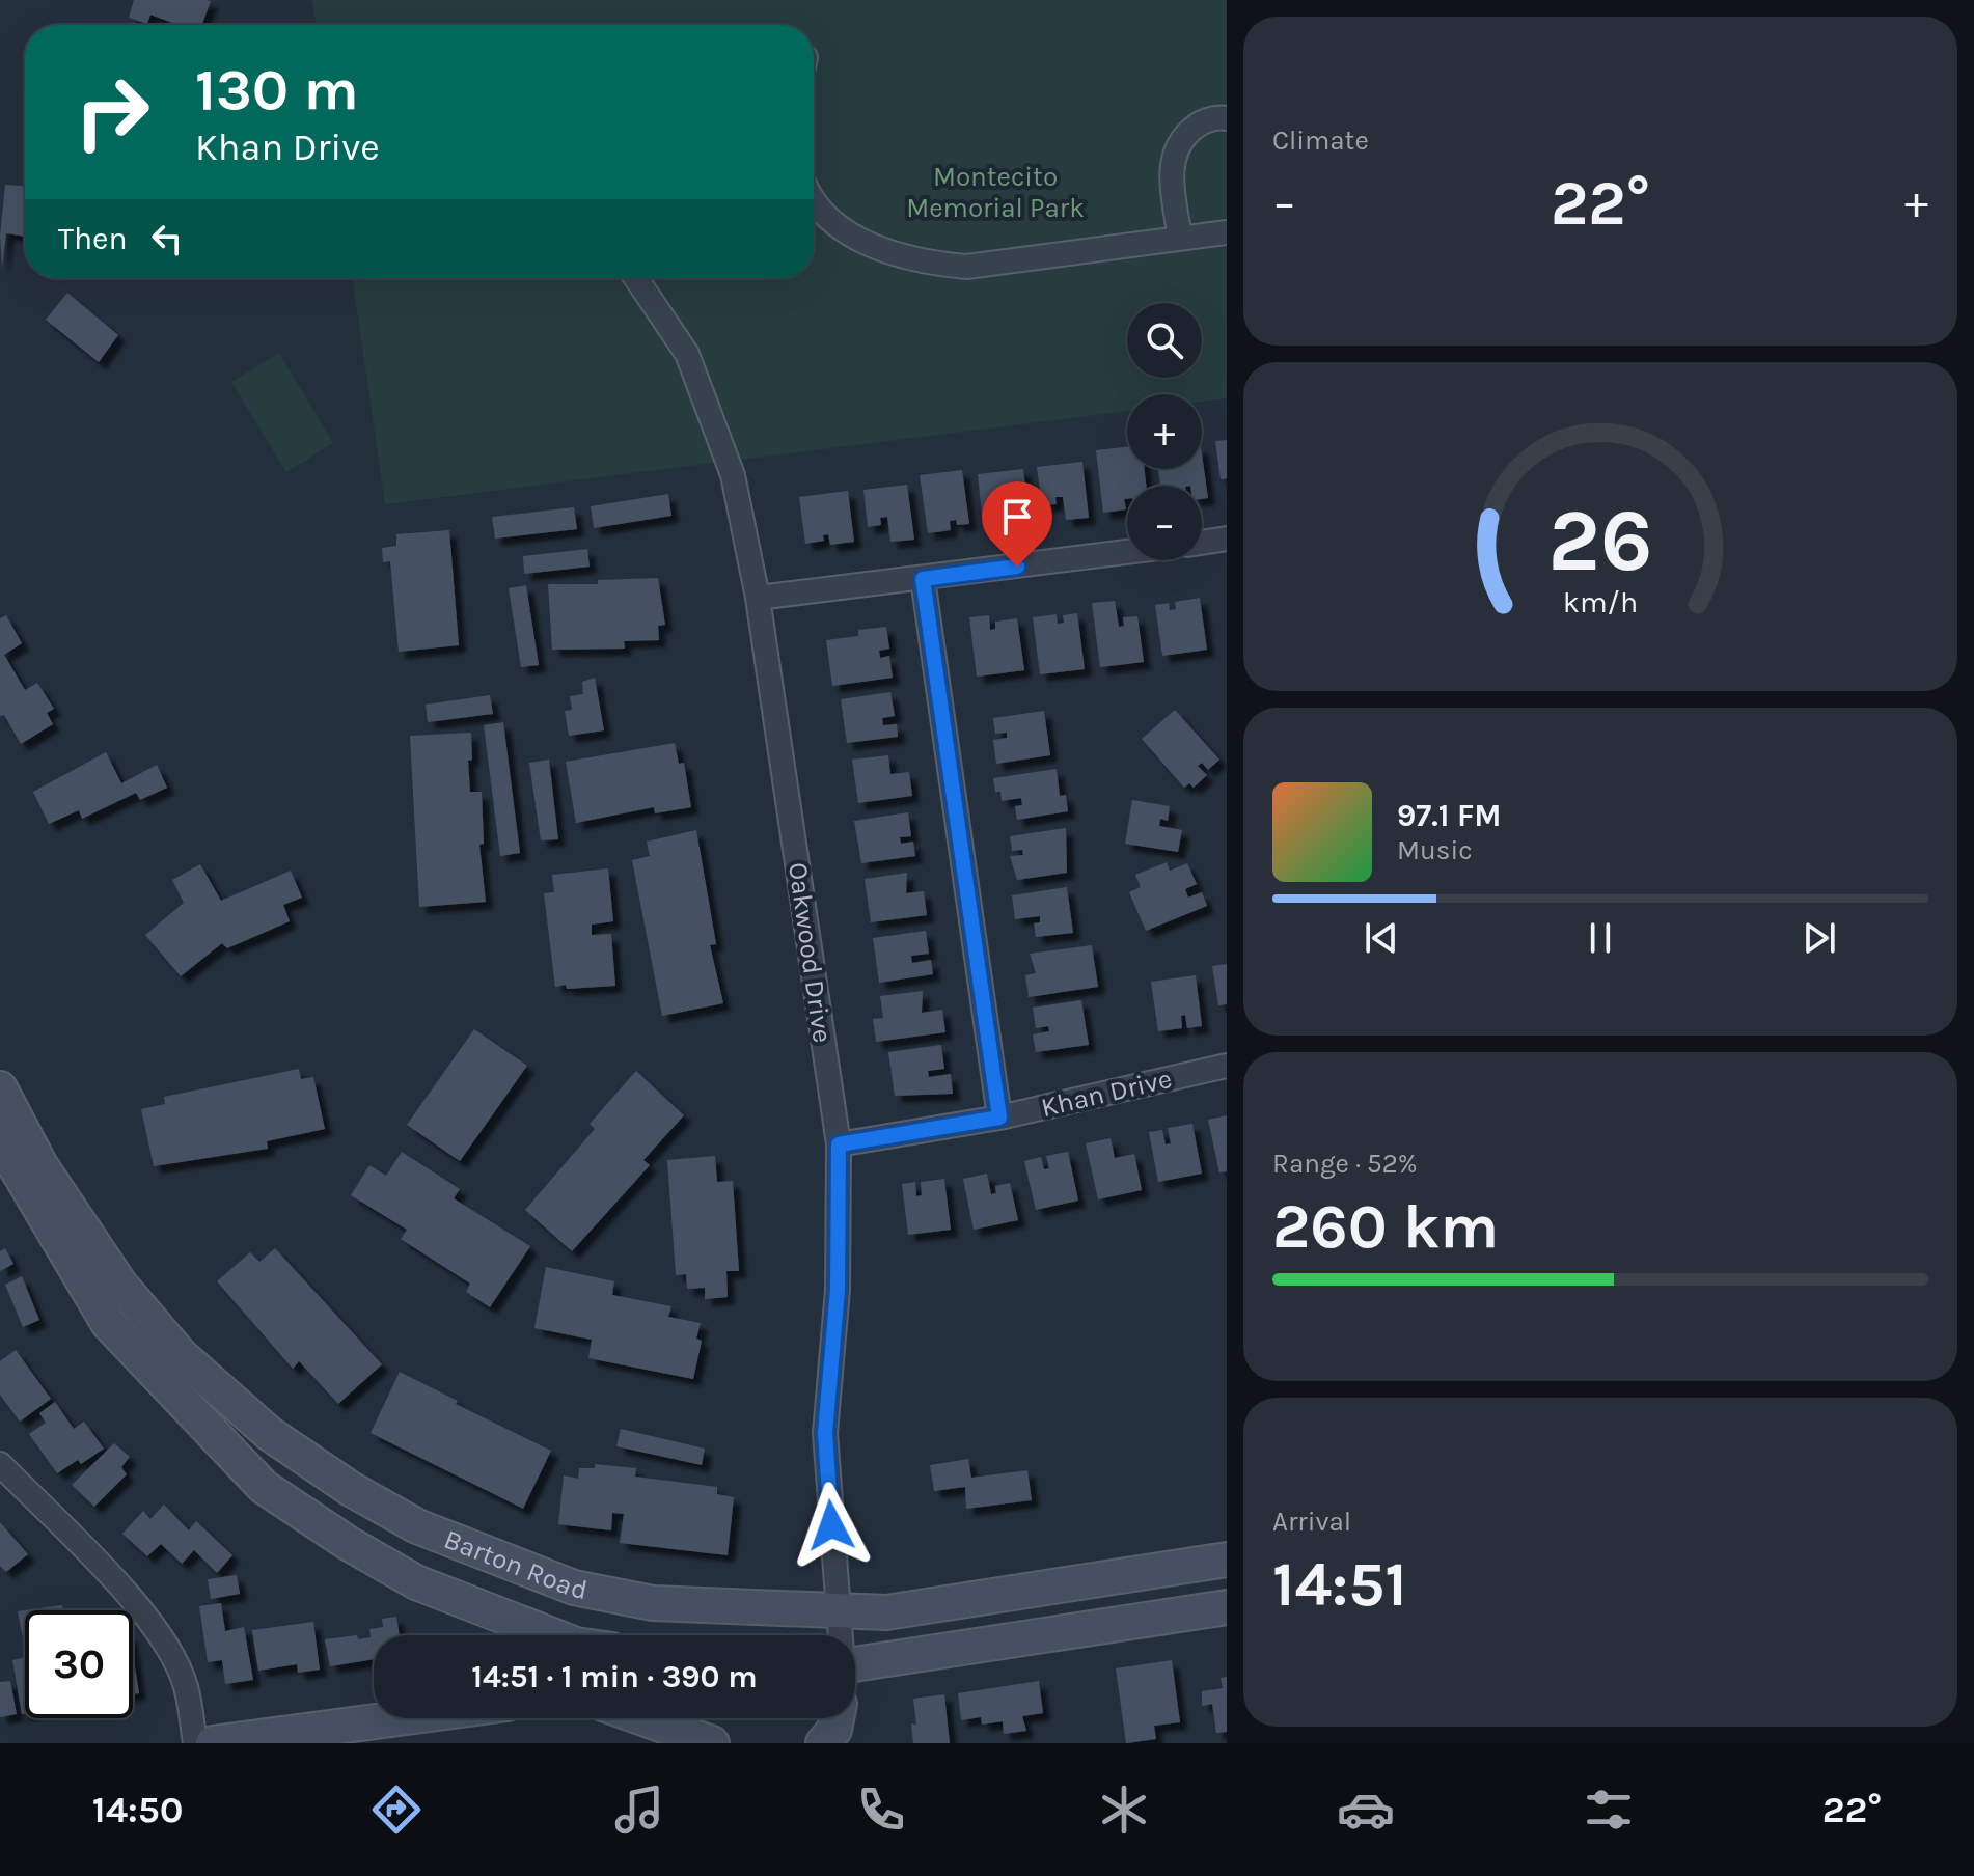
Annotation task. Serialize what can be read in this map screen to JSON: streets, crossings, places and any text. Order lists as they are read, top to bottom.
{
  "streets": {
    "main road": ["Barton Road"],
    "street": ["Oakwood Drive", "Khan Drive"]
  },
  "crossings": [
    ["Oakwood Drive", "Khan Drive"],
    ["Oakwood Drive", "Barton Road"]
  ],
  "parks": ["Montecito Memorial Park"],
  "page": {
    "tile": [
      "Climate",
      ["Range · 52%", "260 km"],
      ["Arrival", "14:51"]
    ],
    "turn": ["130 m", "Khan Drive"],
    "heat": ["−", "22°", "+"],
    "then": "Then",
    "map_buttons": ["+", "−"],
    "song": ["97.1 FM", "Music"],
    "limit": "30",
    "trip": "14:51 · 1 min · 390 m",
    "tabs": ["14:50", "22°"],
    "gauge": ["26", "km/h"]
  }
}
